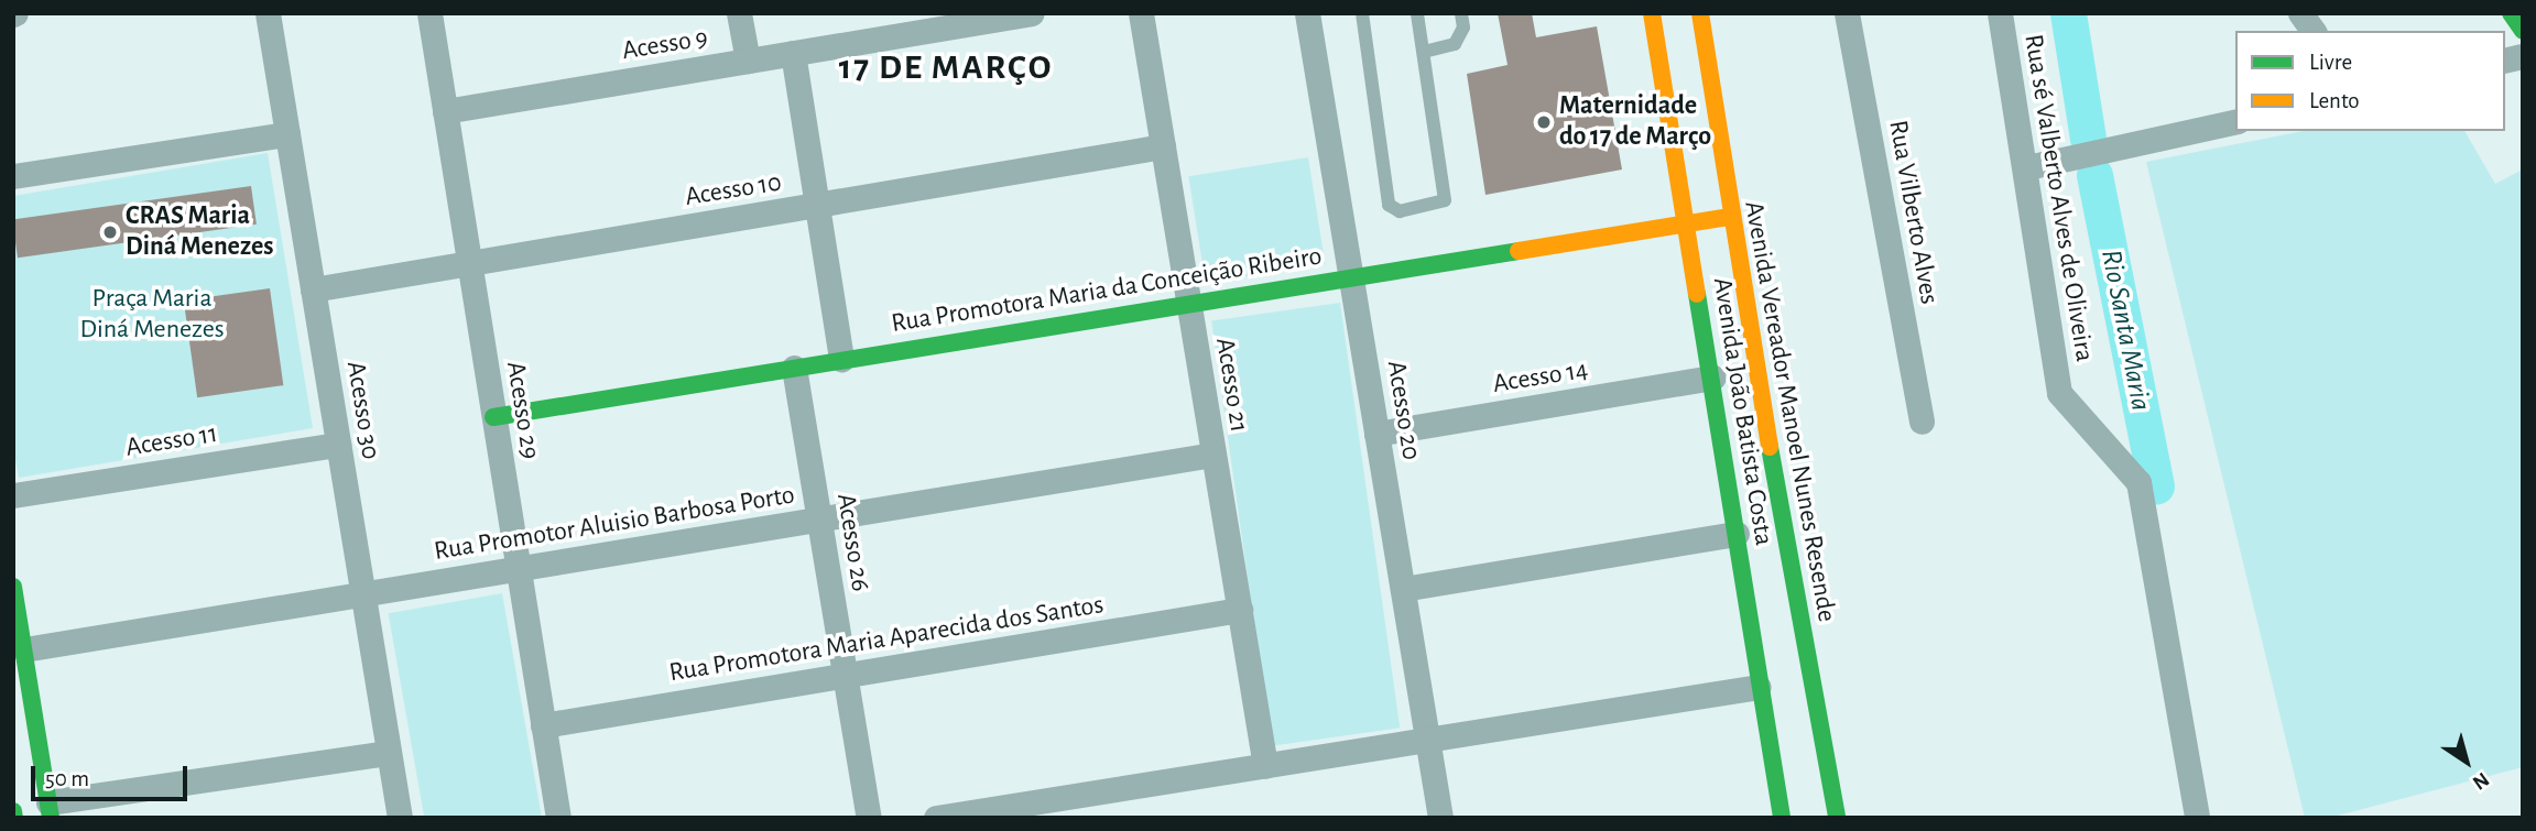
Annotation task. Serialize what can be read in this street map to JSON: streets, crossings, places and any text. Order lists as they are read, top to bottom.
{
  "streets": {
    "street": [
      "Acesso 9",
      "Acesso 10",
      "Rua sé Valberto Alves de Oliveira",
      "Rua Vilberto Alves",
      "Rua Promotora Maria da Conceição Ribeiro",
      "Acesso 14",
      "Acesso 21",
      "Acesso 30",
      "Acesso 29",
      "Acesso 20",
      "Avenida João Batista Costa",
      "Avenida Vereador Manoel Nunes Resende",
      "Acesso 11",
      "Rua Promotor Aluisio Barbosa Porto",
      "Acesso 26",
      "Rua Promotora Maria Aparecida dos Santos"
    ]
  },
  "crossings": [
    ["Acesso 9", "Acesso 29"],
    ["Acesso 10", "Acesso 21"],
    ["Acesso 10", "Acesso 30"],
    ["Acesso 10", "Acesso 29"],
    ["Rua Promotora Maria da Conceição Ribeiro", "Acesso 21"],
    ["Rua Promotora Maria da Conceição Ribeiro", "Acesso 29"],
    ["Rua Promotora Maria da Conceição Ribeiro", "Acesso 20"],
    ["Rua Promotora Maria da Conceição Ribeiro", "Avenida João Batista Costa"],
    ["Rua Promotora Maria da Conceição Ribeiro", "Avenida Vereador Manoel Nunes Resende"],
    ["Rua Promotora Maria da Conceição Ribeiro", "Acesso 26"],
    ["Acesso 14", "Acesso 20"],
    ["Acesso 14", "Avenida João Batista Costa"],
    ["Acesso 21", "Rua Promotor Aluisio Barbosa Porto"],
    ["Acesso 21", "Rua Promotora Maria Aparecida dos Santos"],
    ["Acesso 30", "Acesso 11"],
    ["Acesso 30", "Rua Promotor Aluisio Barbosa Porto"],
    ["Acesso 29", "Rua Promotor Aluisio Barbosa Porto"],
    ["Acesso 29", "Rua Promotora Maria Aparecida dos Santos"],
    ["Rua Promotor Aluisio Barbosa Porto", "Acesso 26"],
    ["Acesso 26", "Rua Promotora Maria Aparecida dos Santos"]
  ],
  "districts": ["17 DE MARÇO"],
  "water": ["Rio Santa Maria"],
  "parks": ["Praça Maria Diná Menezes"],
  "places": ["Maternidade do 17 de Março", "CRAS Maria Diná Menezes"],
  "legend": ["Livre", "Lento"],
  "scale_bar": "50 m",
  "north": "bottom right"
}
